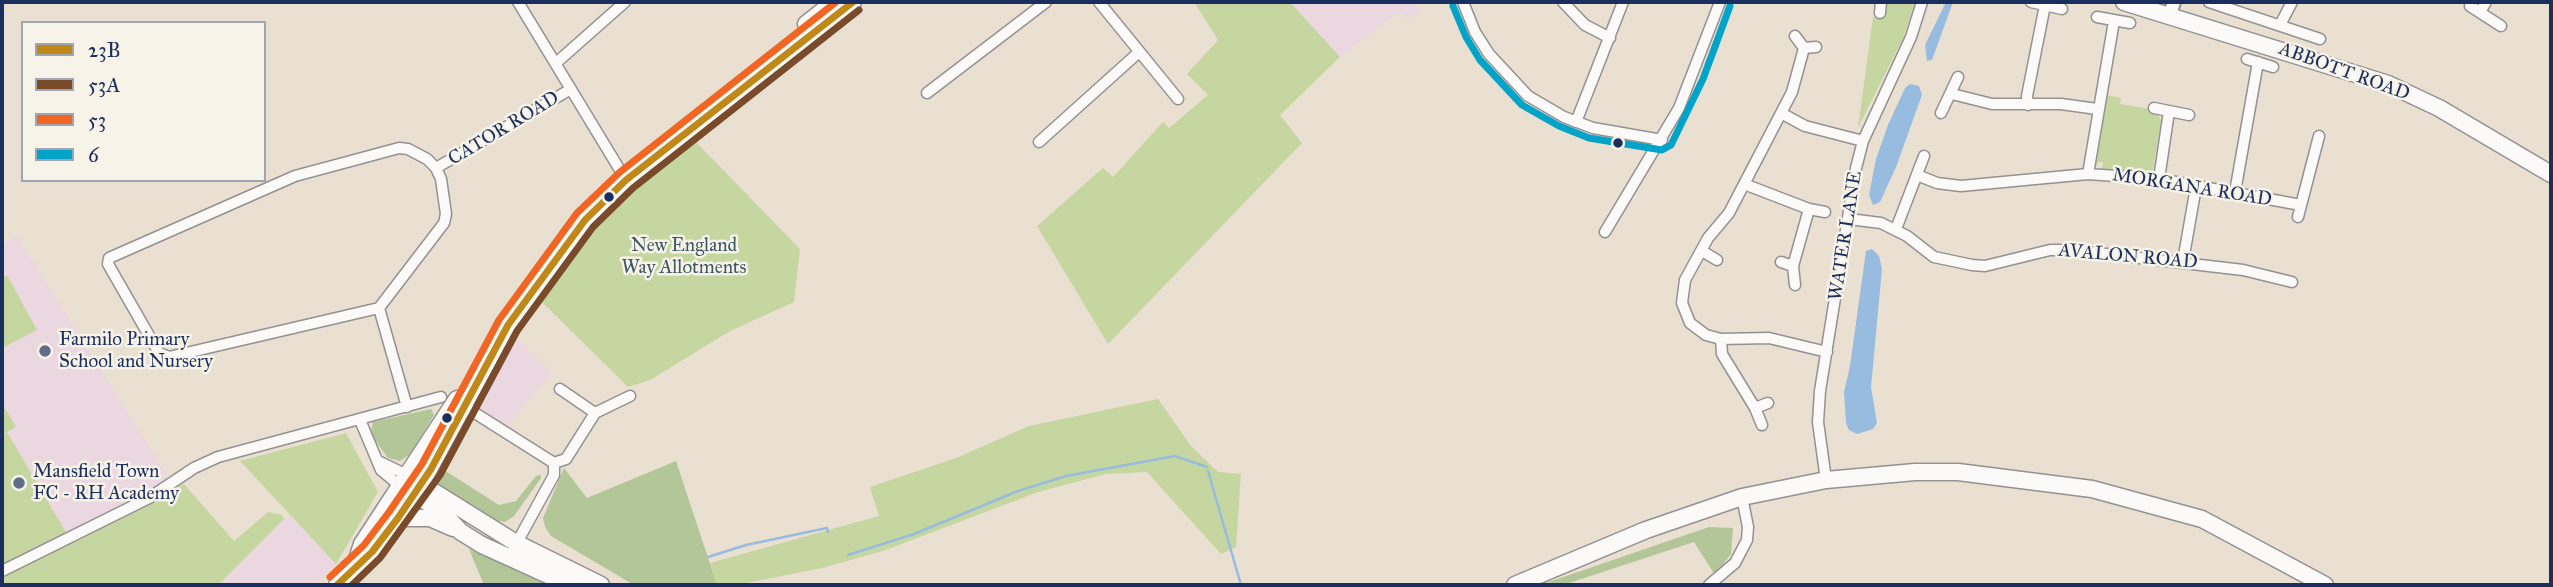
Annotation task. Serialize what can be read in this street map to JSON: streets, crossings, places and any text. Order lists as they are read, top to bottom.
{
  "streets": {
    "main road": ["ABBOTT ROAD"],
    "street": [
      "CATOR ROAD",
      "MORGANA ROAD",
      "WATER LANE",
      "AVALON ROAD"
    ]
  },
  "crossings": [
    ["WATER LANE", "AVALON ROAD"]
  ],
  "parks": ["New England Way Allotments"],
  "places": ["Farmilo Primary School and Nursery", "Mansfield Town FC - RH Academy"],
  "lines": [
    "transit line 23B",
    "transit line 53",
    "transit line 6",
    "transit line 53A"
  ],
  "legend": [
    "23B",
    "53A",
    "53",
    "6"
  ]
}
